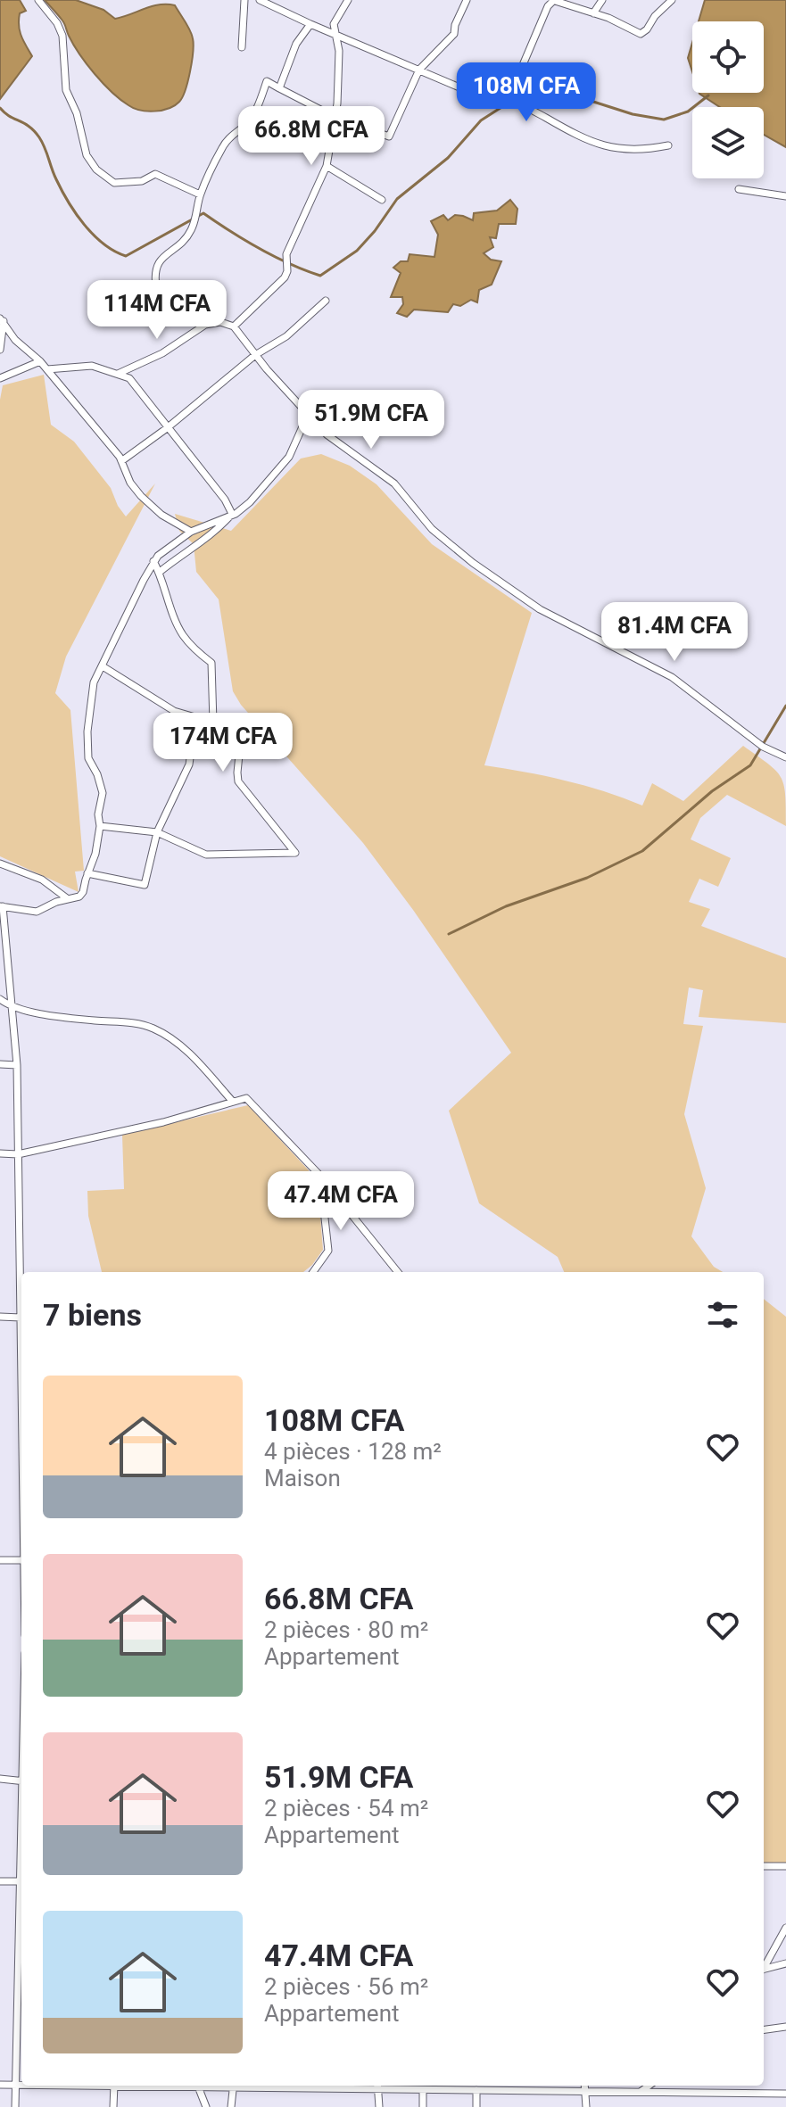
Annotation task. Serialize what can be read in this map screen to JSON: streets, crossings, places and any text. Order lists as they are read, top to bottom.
{
  "page": {
    "price": [
      "108M CFA",
      "66.8M CFA",
      "114M CFA",
      "51.9M CFA",
      "81.4M CFA",
      "174M CFA",
      "47.4M CFA"
    ],
    "heading": "7 biens",
    "list": [
      {
        "name": "108M CFA",
        "note": "4 pièces · 128 m² · Maison"
      },
      {
        "name": "66.8M CFA",
        "note": "2 pièces · 80 m² · Appartement"
      },
      {
        "name": "51.9M CFA",
        "note": "2 pièces · 54 m² · Appartement"
      },
      {
        "name": "47.4M CFA",
        "note": "2 pièces · 56 m² · Appartement"
      }
    ]
  }
}
